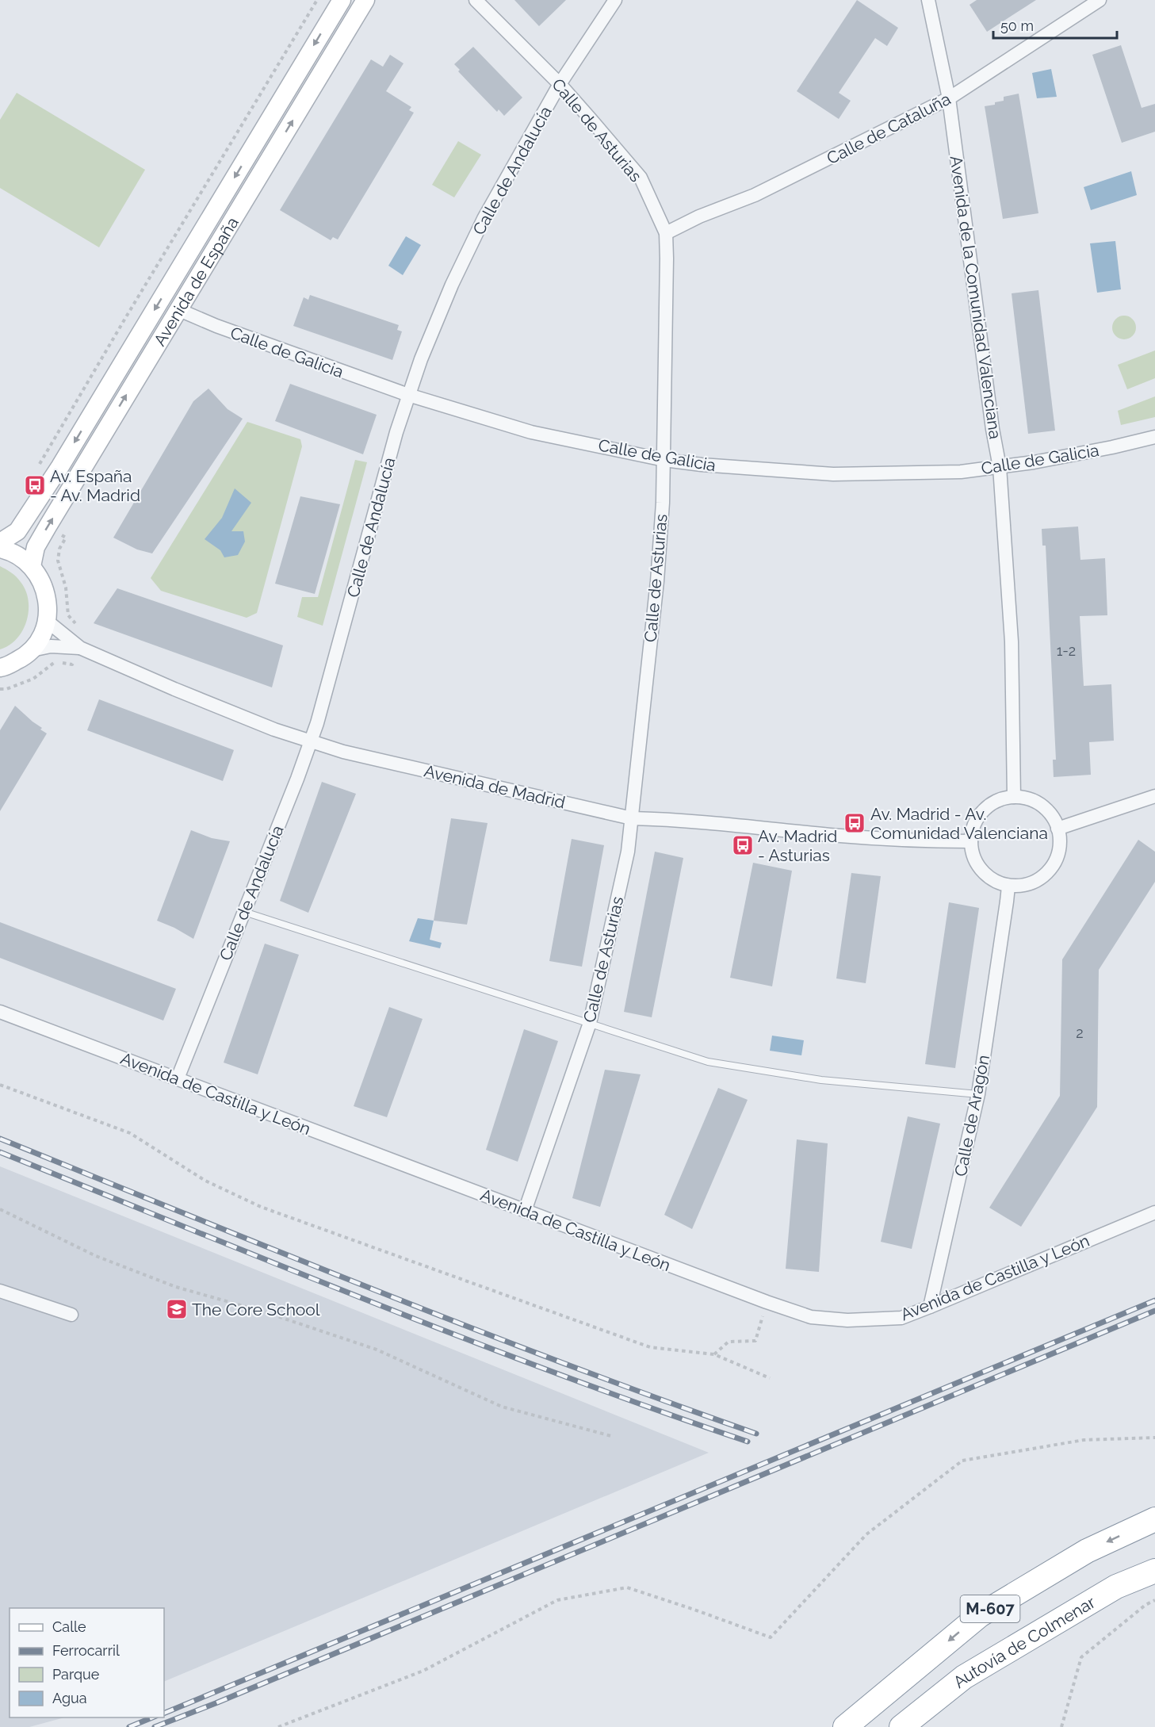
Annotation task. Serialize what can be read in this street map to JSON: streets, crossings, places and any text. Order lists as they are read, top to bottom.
{
  "streets": {
    "highway": ["M-607", "Autovía de Colmenar"],
    "street": [
      "Calle de Cataluña",
      "Calle de Asturias",
      "Calle de Andalucía",
      "Avenida de España",
      "Avenida de la Comunidad Valenciana",
      "Calle de Galicia",
      "Avenida de Madrid",
      "Avenida de Castilla y León",
      "Calle de Aragón"
    ]
  },
  "crossings": [
    ["Calle de Cataluña", "Calle de Asturias"],
    ["Calle de Cataluña", "Avenida de la Comunidad Valenciana"],
    ["Calle de Asturias", "Calle de Andalucía"],
    ["Calle de Asturias", "Calle de Galicia"],
    ["Calle de Asturias", "Avenida de Madrid"],
    ["Calle de Asturias", "Avenida de Castilla y León"],
    ["Calle de Andalucía", "Calle de Galicia"],
    ["Calle de Andalucía", "Avenida de Madrid"],
    ["Calle de Andalucía", "Avenida de Castilla y León"],
    ["Avenida de España", "Calle de Galicia"],
    ["Avenida de la Comunidad Valenciana", "Calle de Galicia"],
    ["Avenida de la Comunidad Valenciana", "Avenida de Madrid"],
    ["Avenida de la Comunidad Valenciana", "Calle de Aragón"],
    ["Avenida de Madrid", "Calle de Aragón"],
    ["Avenida de Castilla y León", "Calle de Aragón"]
  ],
  "places": {
    "bus stop": ["Av. España - Av. Madrid", "Av. Madrid - Av. Comunidad Valenciana", "Av. Madrid - Asturias"],
    "school or university": ["The Core School"]
  },
  "house_numbers": ["1-2", "2"],
  "legend": [
    "Calle",
    "Ferrocarril",
    "Parque",
    "Agua"
  ],
  "scale_bar": "50 m"
}
